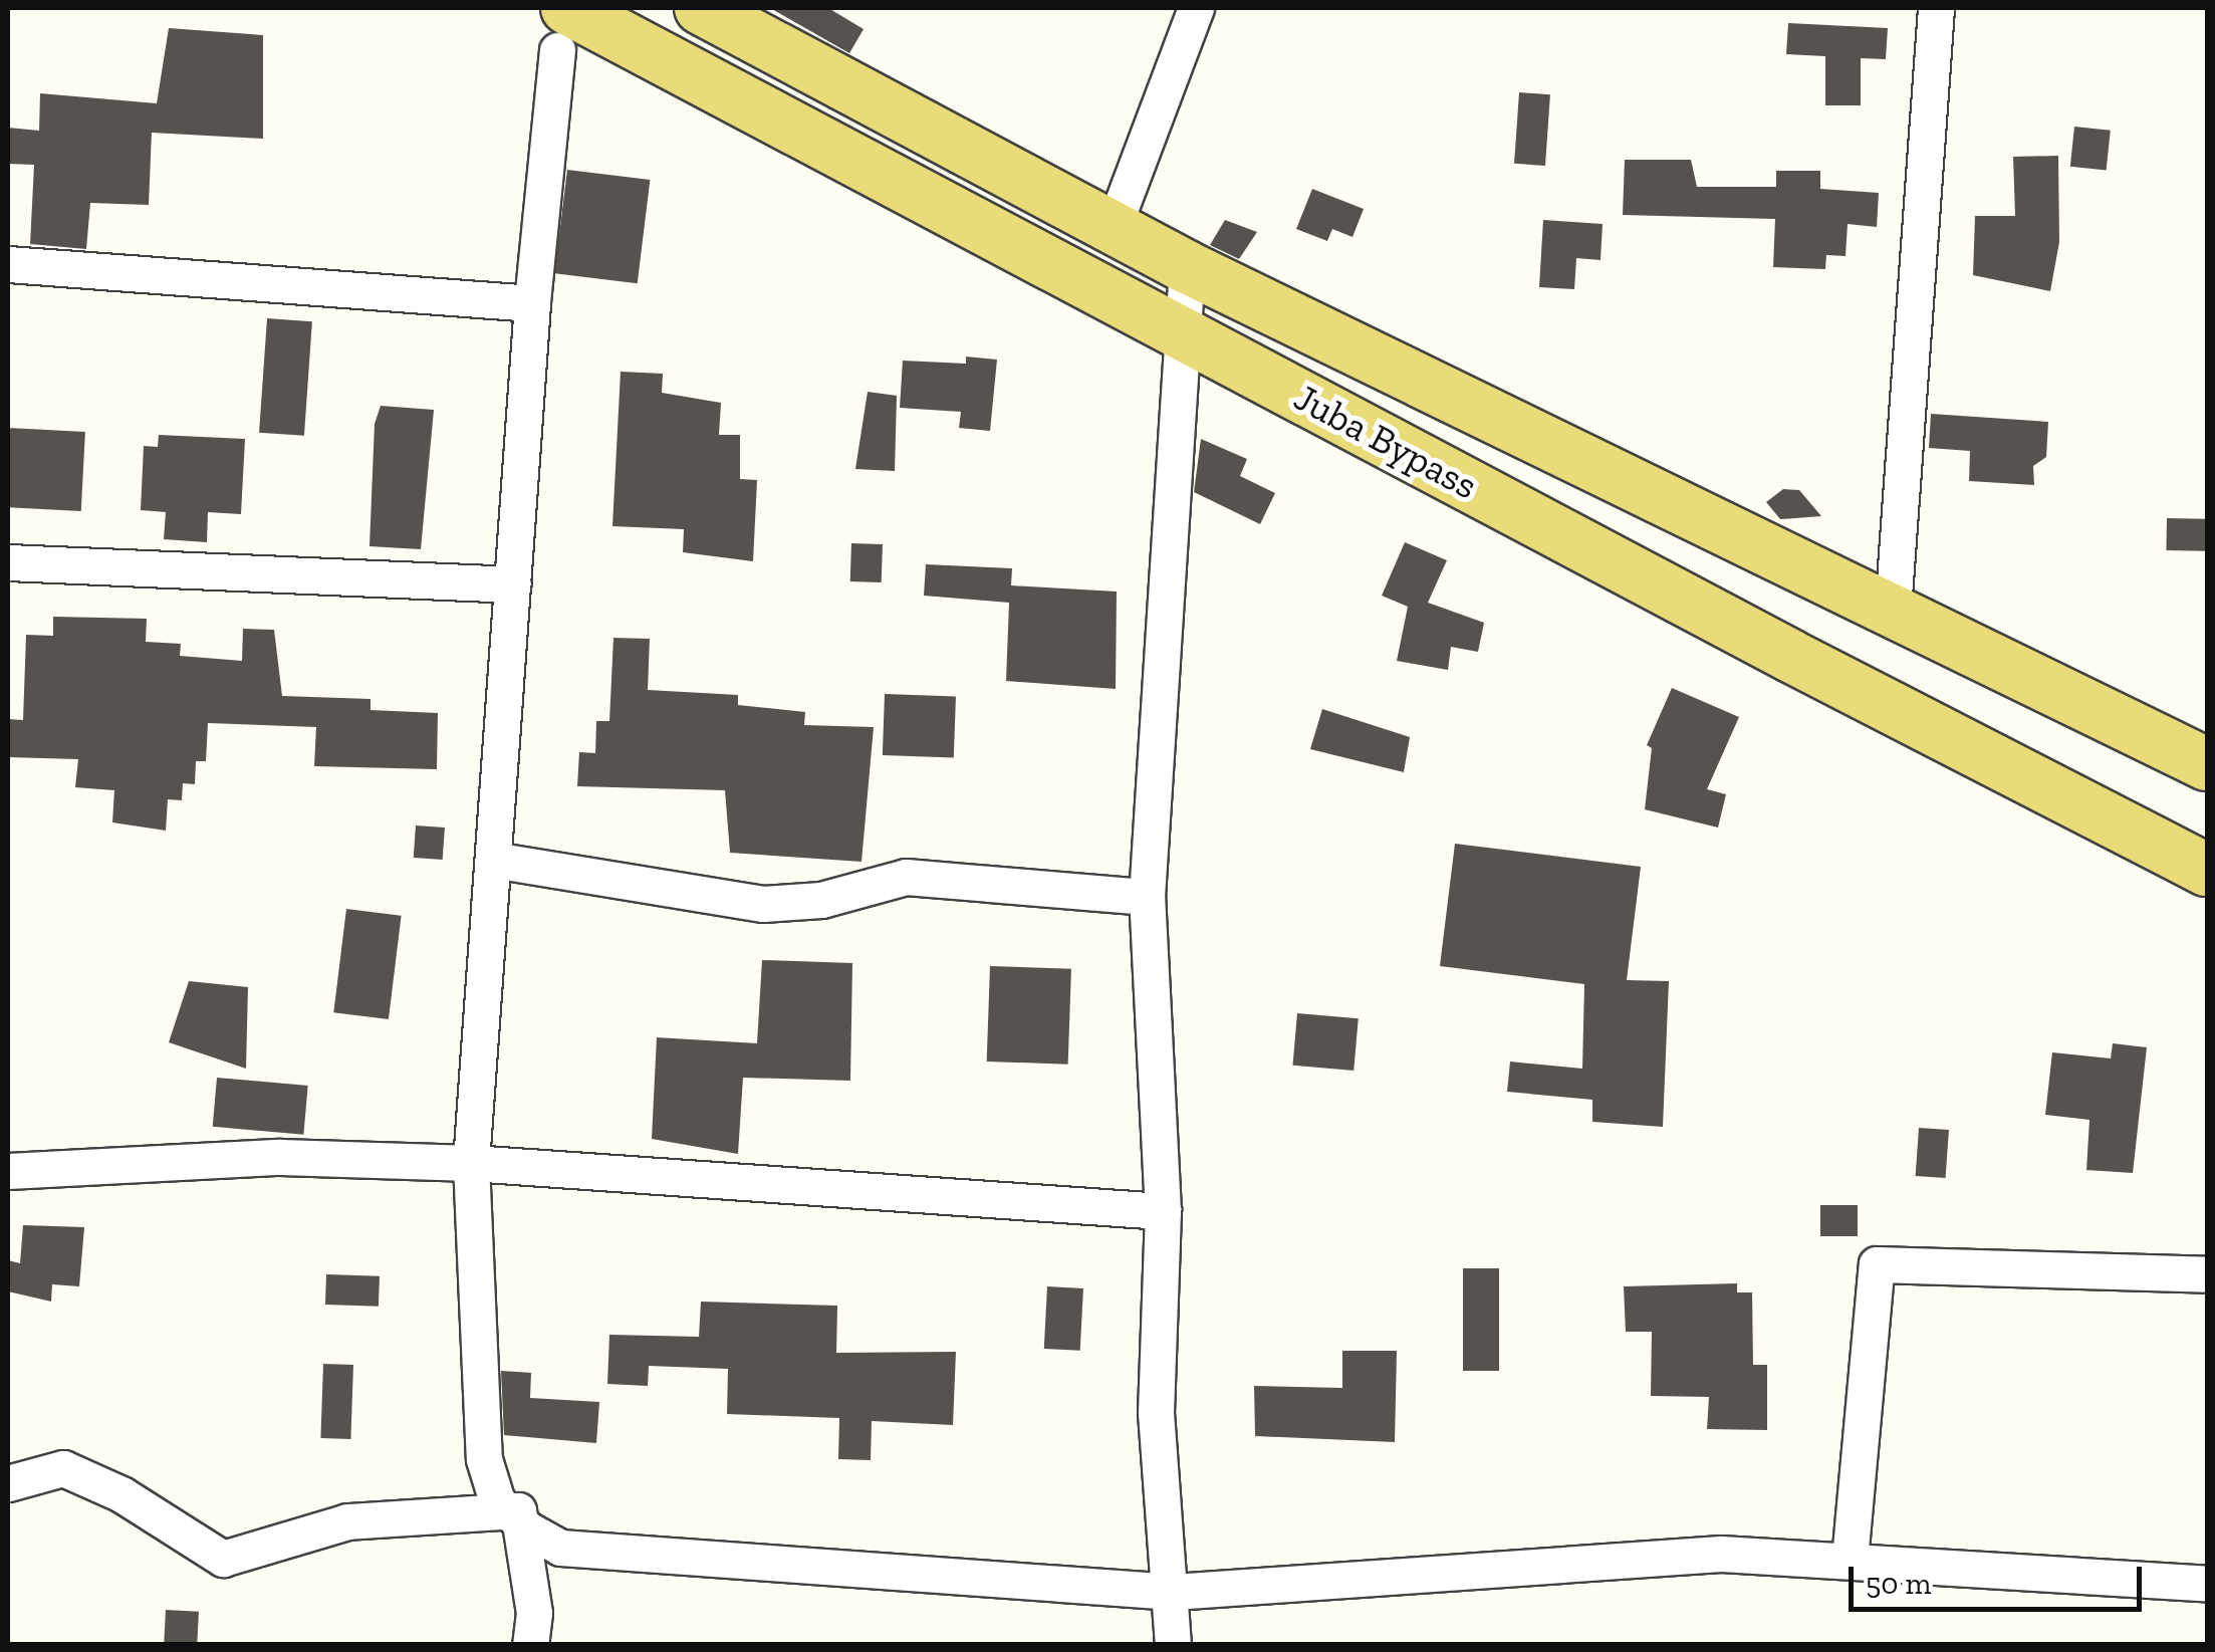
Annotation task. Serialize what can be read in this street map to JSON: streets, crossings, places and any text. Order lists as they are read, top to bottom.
{
  "streets": {
    "main road": ["Juba Bypass"]
  },
  "scale_bar": "50 m"
}
